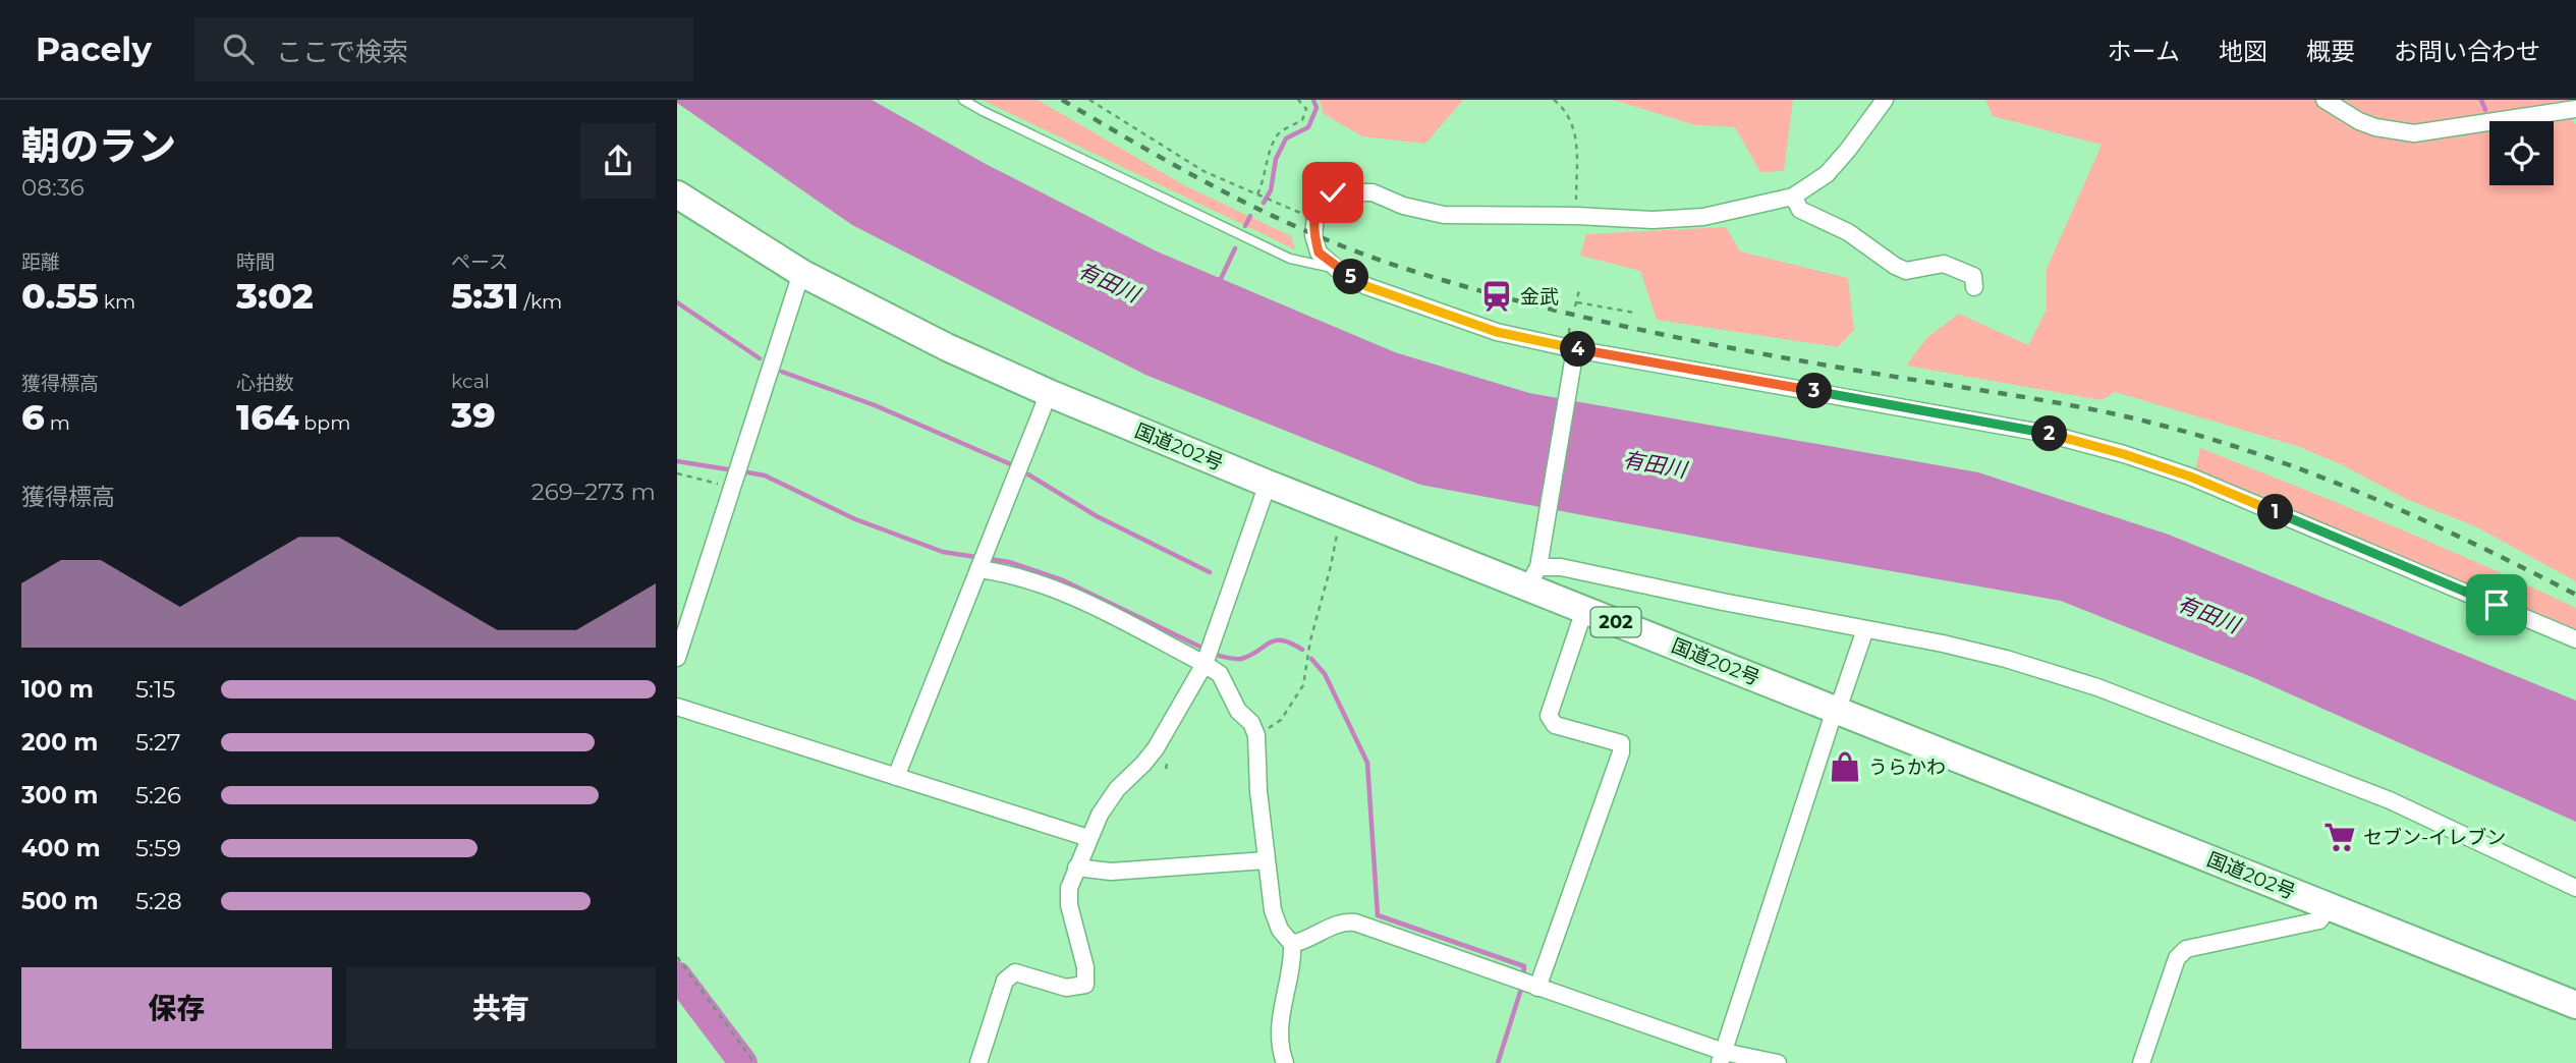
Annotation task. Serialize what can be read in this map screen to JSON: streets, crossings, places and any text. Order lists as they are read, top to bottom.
{
  "streets": {
    "highway": ["国道202号", "202"]
  },
  "water": ["有田川"],
  "places": {
    "station": ["金武"],
    "shop": ["うらかわ"],
    "supermarket": ["セブン-イレブン"]
  },
  "page": {
    "header": "Pacely",
    "search": "ここで検索",
    "nav": [
      "ホーム",
      "地図",
      "概要",
      "お問い合わせ"
    ],
    "heading": ["朝のラン", "08:36"],
    "stats": [
      ["距離", "0.55 km"],
      ["時間", "3:02"],
      ["ペース", "5:31 /km"],
      ["獲得標高", "6 m"],
      ["心拍数", "164 bpm"],
      ["kcal", "39"]
    ],
    "pins": [
      "5",
      "4",
      "3",
      "2",
      "1"
    ],
    "chart": ["獲得標高", "269–273 m"],
    "list": [
      {
        "name": "100 m",
        "note": "5:15"
      },
      {
        "name": "200 m",
        "note": "5:27"
      },
      {
        "name": "300 m",
        "note": "5:26"
      },
      {
        "name": "400 m",
        "note": "5:59"
      },
      {
        "name": "500 m",
        "note": "5:28"
      }
    ],
    "buttons": ["保存", "共有"]
  }
}
